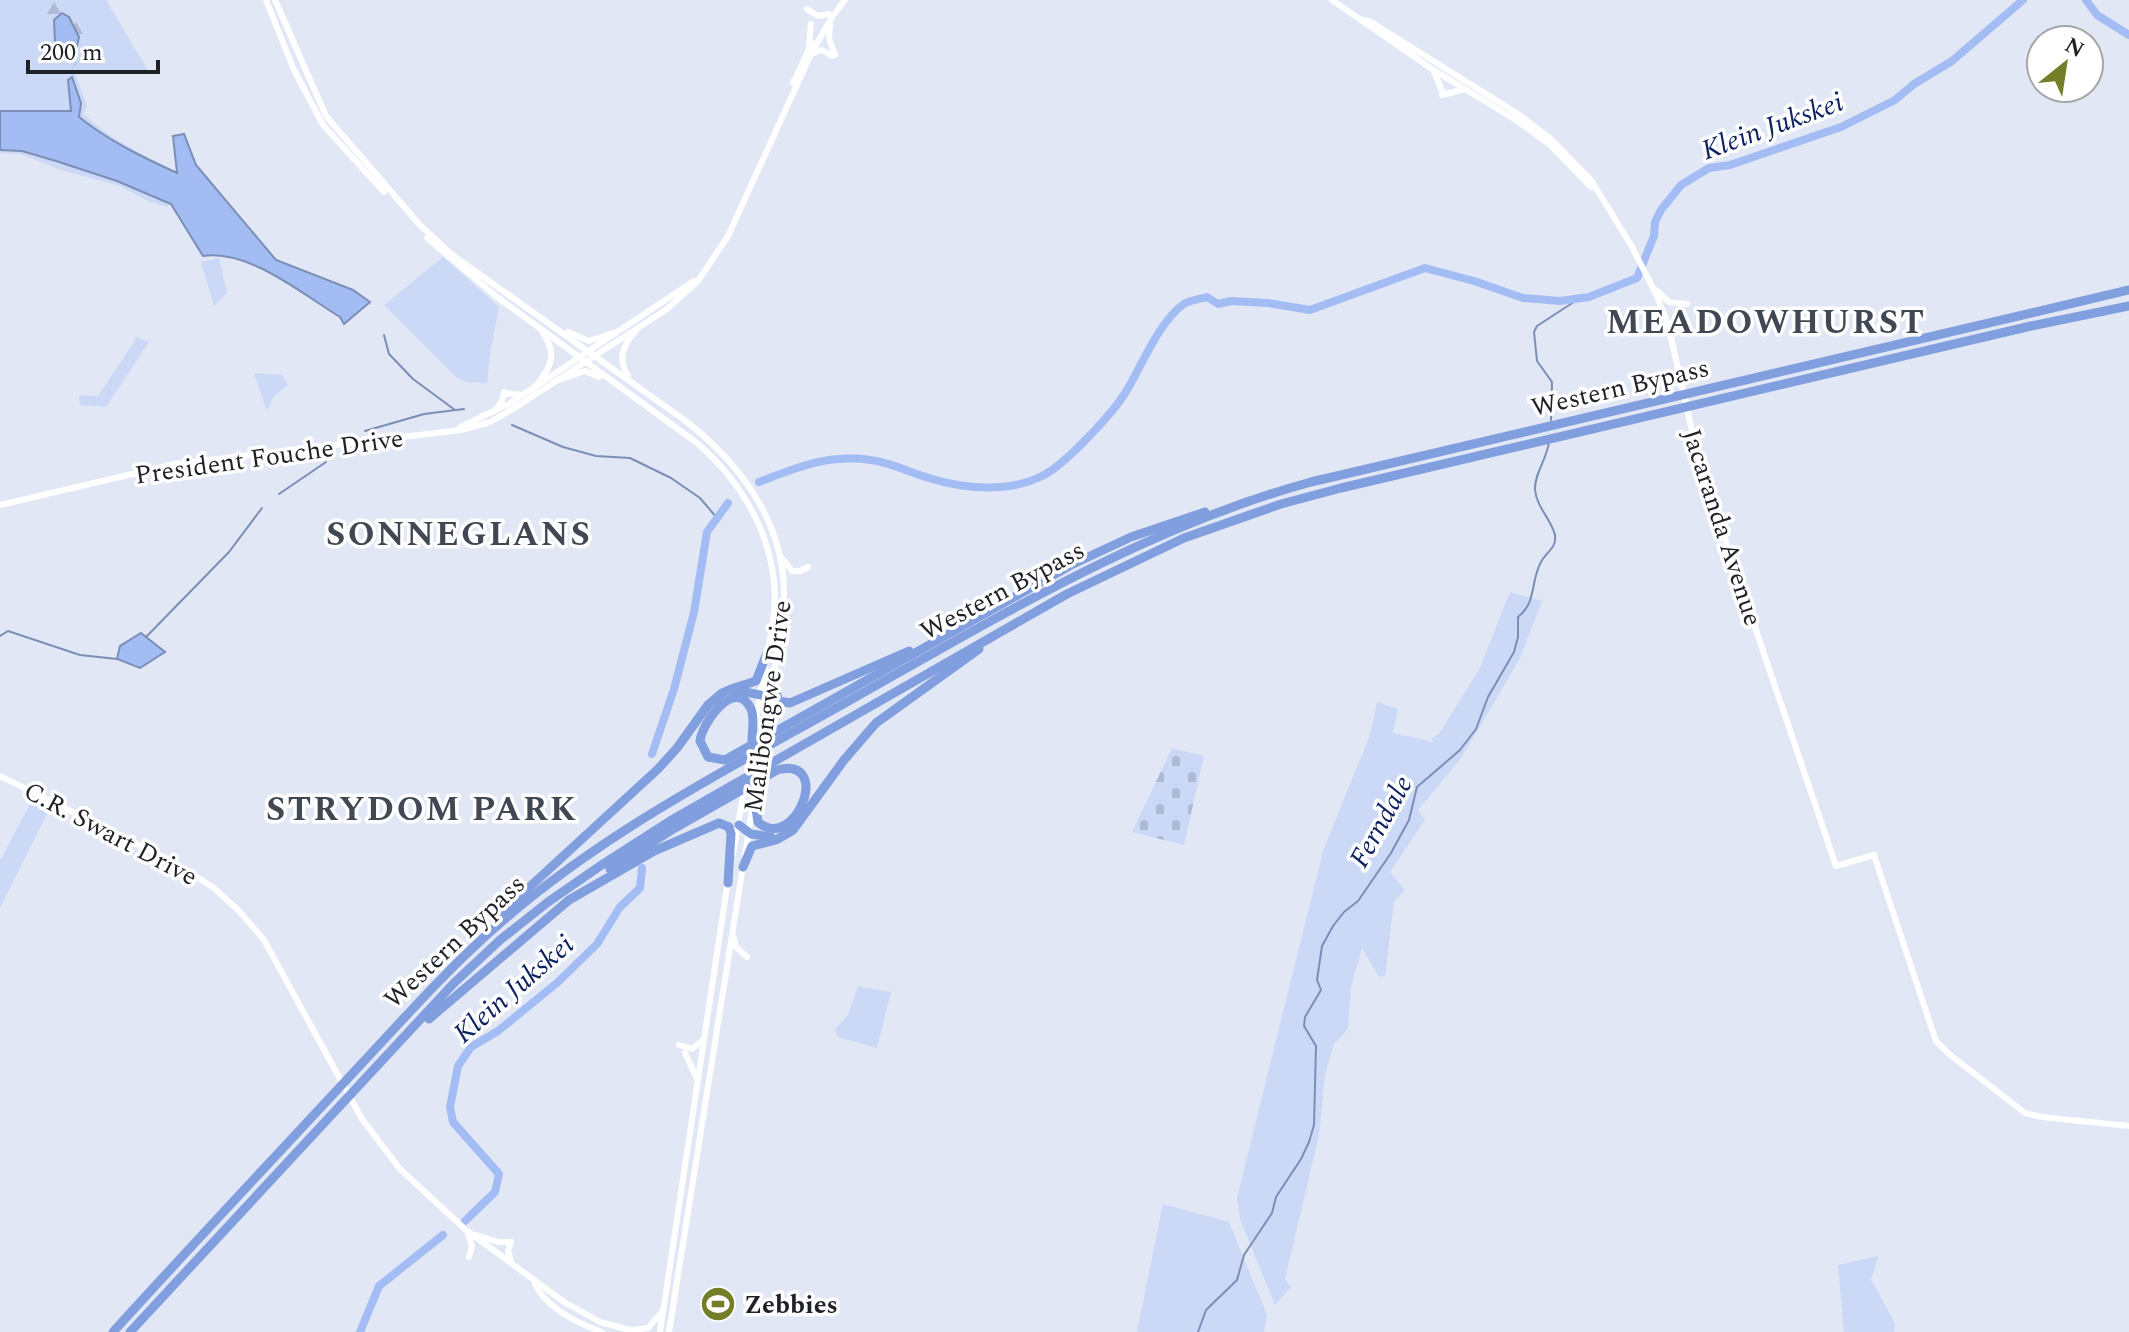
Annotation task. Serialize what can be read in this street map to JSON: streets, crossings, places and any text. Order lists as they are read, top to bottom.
{
  "streets": {
    "highway": ["Western Bypass"],
    "street": [
      "President Fouche Drive",
      "Jacaranda Avenue",
      "Malibongwe Drive",
      "C.R. Swart Drive"
    ]
  },
  "crossings": [
    ["President Fouche Drive", "Malibongwe Drive"]
  ],
  "districts": ["MEADOWHURST", "SONNEGLANS", "STRYDOM PARK"],
  "water": ["Klein Jukskei", "Ferndale"],
  "places": {
    "sports": ["Zebbies"]
  },
  "scale_bar": "200 m",
  "north": "top right"
}
